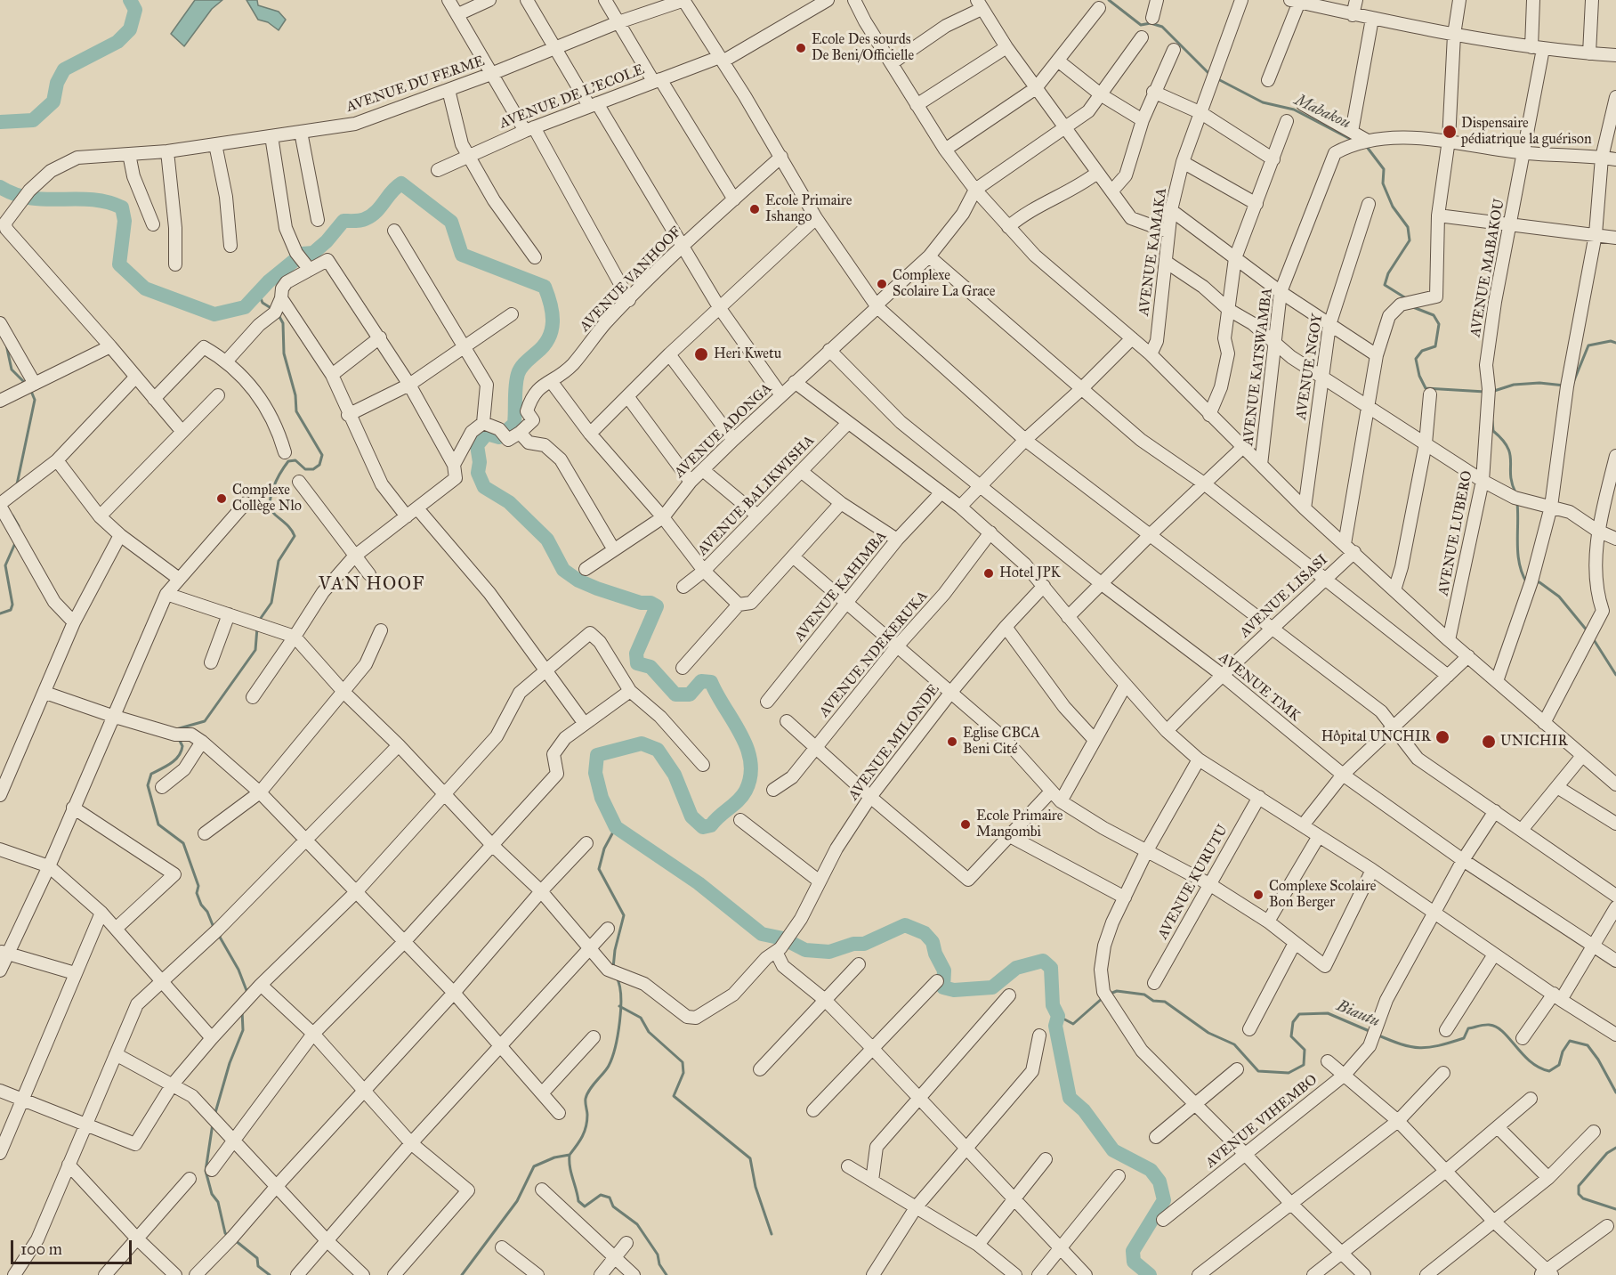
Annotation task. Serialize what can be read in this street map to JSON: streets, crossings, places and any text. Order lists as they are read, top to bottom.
{
  "streets": {
    "street": [
      "AVENUE DU FERME",
      "AVENUE DE L'ECOLE",
      "AVENUE KAMAKA",
      "AVENUE MABAKOU",
      "AVENUE VANHOOF",
      "AVENUE KATSWAMBA",
      "AVENUE NGOY",
      "AVENUE ADONGA",
      "AVENUE BALIKWISHA",
      "AVENUE LUBERO",
      "AVENUE KAHIMBA",
      "AVENUE LISASI",
      "AVENUE NDEKERUKA",
      "AVENUE TMK",
      "AVENUE MILONDE",
      "AVENUE KURUTU",
      "AVENUE VIHEMBO"
    ]
  },
  "crossings": [
    ["AVENUE MABAKOU", "AVENUE LUBERO"],
    ["AVENUE ADONGA", "AVENUE TMK"],
    ["AVENUE LISASI", "AVENUE TMK"],
    ["AVENUE TMK", "AVENUE VIHEMBO"]
  ],
  "districts": ["VAN HOOF"],
  "water": ["Mabakou", "Biautu"],
  "places": [
    "Ecole Des sourds De Beni/Officielle",
    "Dispensaire pédiatrique la guérison",
    "Ecole Primaire Ishango",
    "Complexe Scolaire La Grace",
    "Heri Kwetu",
    "Complexe Collège Nlo",
    "Hotel JPK",
    "Hôpital UNCHIR",
    "Eglise CBCA Beni Cité",
    "UNICHIR",
    "Ecole Primaire Mangombi",
    "Complexe Scolaire Bon Berger"
  ],
  "scale_bar": "100 m"
}
